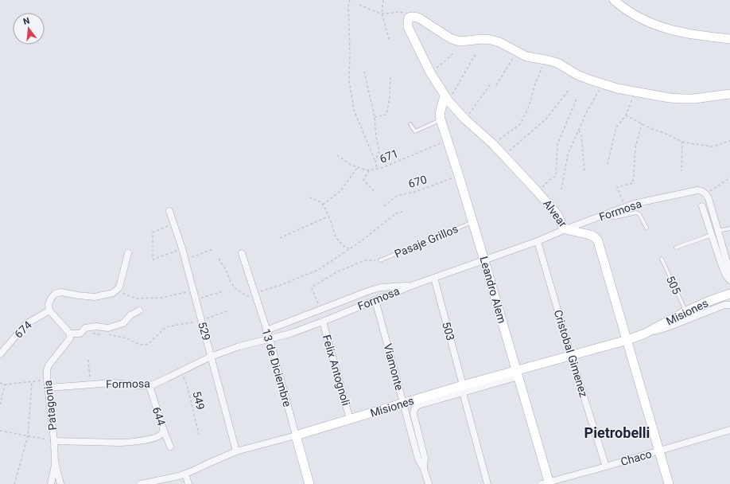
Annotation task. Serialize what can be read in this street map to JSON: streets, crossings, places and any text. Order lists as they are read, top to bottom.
{
  "streets": {
    "street": [
      "Formosa",
      "Alvear",
      "Leandro Alem",
      "Misiones",
      "674",
      "529",
      "503",
      "Cristobal Gimenez",
      "Viamonte",
      "13 de Diciembre",
      "Felix Antognoli",
      "Patagonia",
      "644",
      "Chaco"
    ],
    "lane": ["Pasaje Grillos", "505"],
    "path": ["671", "670", "549"]
  },
  "crossings": [
    ["671", "Leandro Alem"],
    ["670", "Leandro Alem"],
    ["Formosa", "Alvear"],
    ["Formosa", "Leandro Alem"],
    ["Formosa", "529"],
    ["Formosa", "503"],
    ["Formosa", "Cristobal Gimenez"],
    ["Formosa", "Viamonte"],
    ["Formosa", "13 de Diciembre"],
    ["Formosa", "Felix Antognoli"],
    ["Formosa", "549"],
    ["Formosa", "Patagonia"],
    ["Formosa", "644"],
    ["Alvear", "Leandro Alem"],
    ["Alvear", "Misiones"],
    ["Alvear", "Chaco"],
    ["Pasaje Grillos", "Leandro Alem"],
    ["505", "Misiones"],
    ["Leandro Alem", "Misiones"],
    ["Leandro Alem", "Chaco"],
    ["Misiones", "529"],
    ["Misiones", "503"],
    ["Misiones", "Cristobal Gimenez"],
    ["Misiones", "Viamonte"],
    ["Misiones", "13 de Diciembre"],
    ["Misiones", "Felix Antognoli"],
    ["Cristobal Gimenez", "Chaco"]
  ],
  "districts": ["Pietrobelli"],
  "north": "top"
}
